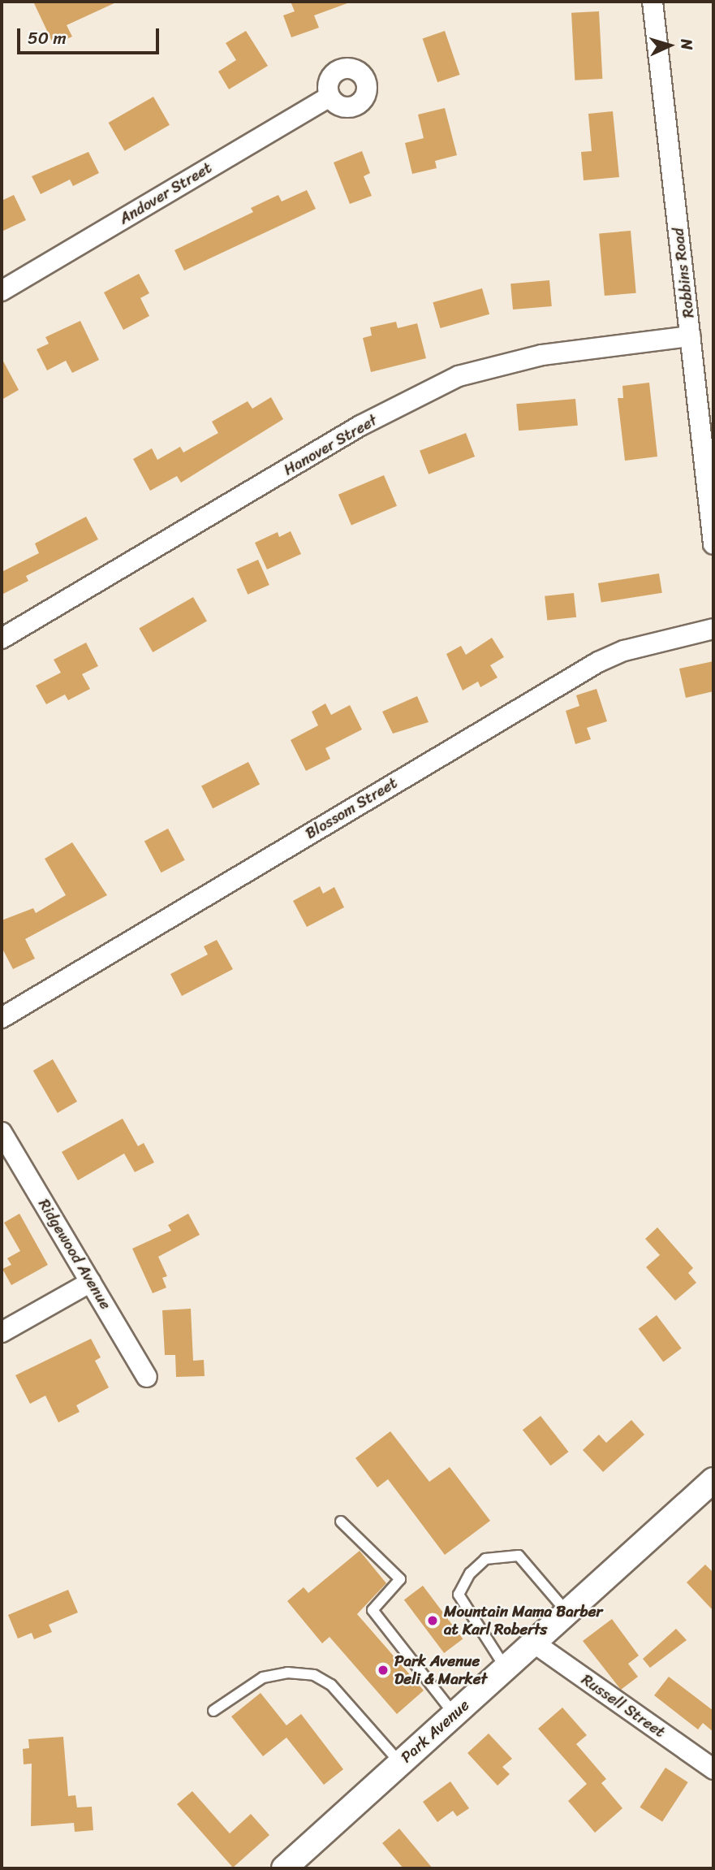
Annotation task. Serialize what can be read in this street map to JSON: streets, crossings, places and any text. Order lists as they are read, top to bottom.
{
  "streets": {
    "street": [
      "Andover Street",
      "Robbins Road",
      "Hanover Street",
      "Blossom Street",
      "Ridgewood Avenue",
      "Russell Street",
      "Park Avenue"
    ]
  },
  "crossings": [
    ["Robbins Road", "Hanover Street"],
    ["Russell Street", "Park Avenue"]
  ],
  "places": ["Mountain Mama Barber at Karl Roberts", "Park Avenue Deli & Market"],
  "scale_bar": "50 m",
  "north": "right"
}
